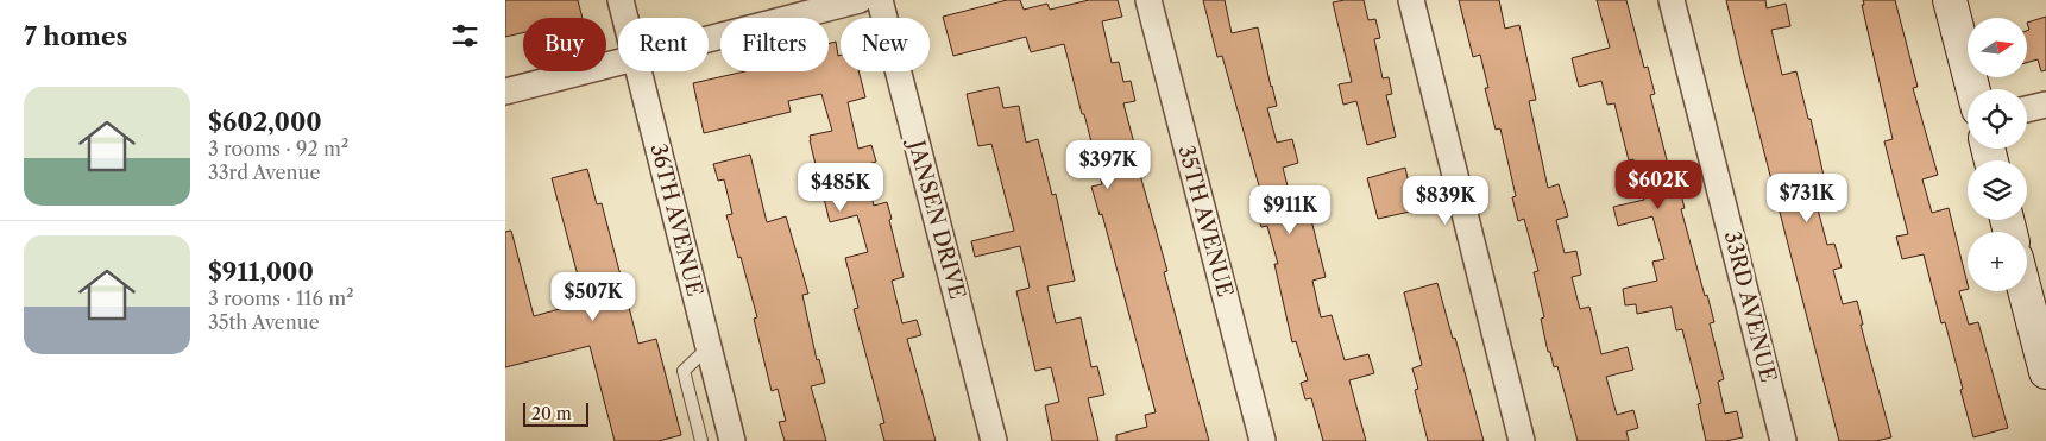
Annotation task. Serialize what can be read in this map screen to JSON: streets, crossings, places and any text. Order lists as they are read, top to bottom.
{
  "streets": {
    "street": [
      "36TH AVENUE",
      "JANSEN DRIVE",
      "35TH AVENUE",
      "33RD AVENUE"
    ]
  },
  "scale_bar": "20 m",
  "north": "right",
  "page": {
    "heading": "7 homes",
    "map_buttons": "+",
    "chip": [
      "Buy",
      "Rent",
      "Filters",
      "New"
    ],
    "list": [
      {
        "name": "$602,000",
        "note": "3 rooms · 92 m² · 33rd Avenue"
      },
      {
        "name": "$911,000",
        "note": "3 rooms · 116 m² · 35th Avenue"
      }
    ],
    "price": [
      "$397K",
      "$602K",
      "$485K",
      "$731K",
      "$839K",
      "$911K",
      "$507K"
    ],
    "scale": "20 m"
  }
}
